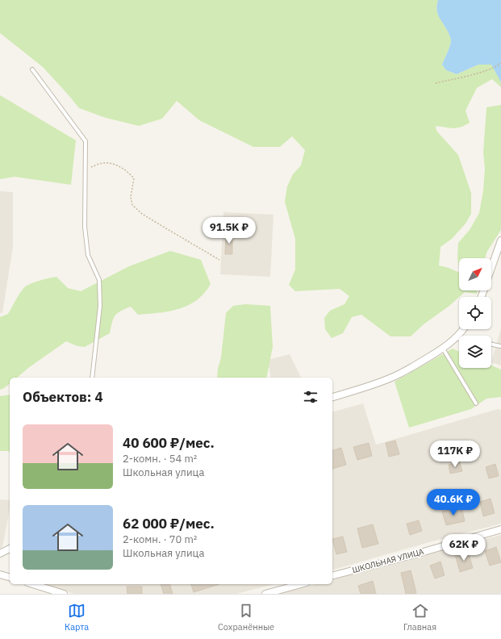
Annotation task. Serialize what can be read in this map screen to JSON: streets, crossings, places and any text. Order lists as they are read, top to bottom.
{
  "streets": {
    "street": ["ШКОЛЬНАЯ УЛИЦА"]
  },
  "north": "top right",
  "page": {
    "price": [
      "91.5K ₽",
      "117K ₽",
      "40.6K ₽",
      "62K ₽"
    ],
    "heading": "Объектов: 4",
    "list": [
      {
        "name": "40 600 ₽/мес.",
        "note": "2-комн. · 54 m² · Школьная улица"
      },
      {
        "name": "62 000 ₽/мес.",
        "note": "2-комн. · 70 m² · Школьная улица"
      }
    ],
    "tabs": ["Карта", "Сохранённые", "Главная"]
  }
}
